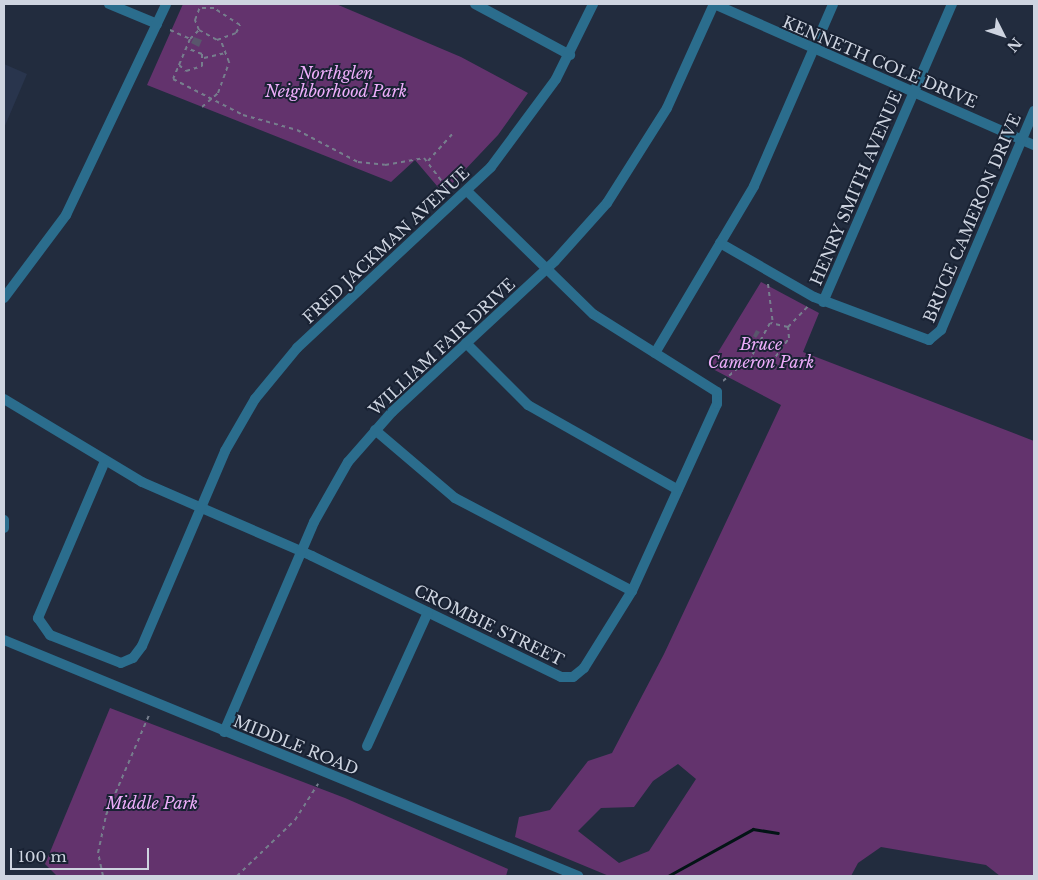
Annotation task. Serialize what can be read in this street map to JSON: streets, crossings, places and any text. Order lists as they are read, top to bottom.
{
  "streets": {
    "street": [
      "KENNETH COLE DRIVE",
      "HENRY SMITH AVENUE",
      "BRUCE CAMERON DRIVE",
      "FRED JACKMAN AVENUE",
      "WILLIAM FAIR DRIVE",
      "CROMBIE STREET",
      "MIDDLE ROAD"
    ]
  },
  "crossings": [
    ["KENNETH COLE DRIVE", "HENRY SMITH AVENUE"],
    ["KENNETH COLE DRIVE", "BRUCE CAMERON DRIVE"],
    ["KENNETH COLE DRIVE", "WILLIAM FAIR DRIVE"],
    ["HENRY SMITH AVENUE", "BRUCE CAMERON DRIVE"],
    ["FRED JACKMAN AVENUE", "CROMBIE STREET"],
    ["WILLIAM FAIR DRIVE", "CROMBIE STREET"],
    ["WILLIAM FAIR DRIVE", "MIDDLE ROAD"]
  ],
  "parks": ["Northglen Neighborhood Park", "Bruce Cameron Park", "Middle Park"],
  "scale_bar": "100 m",
  "north": "bottom right"
}
